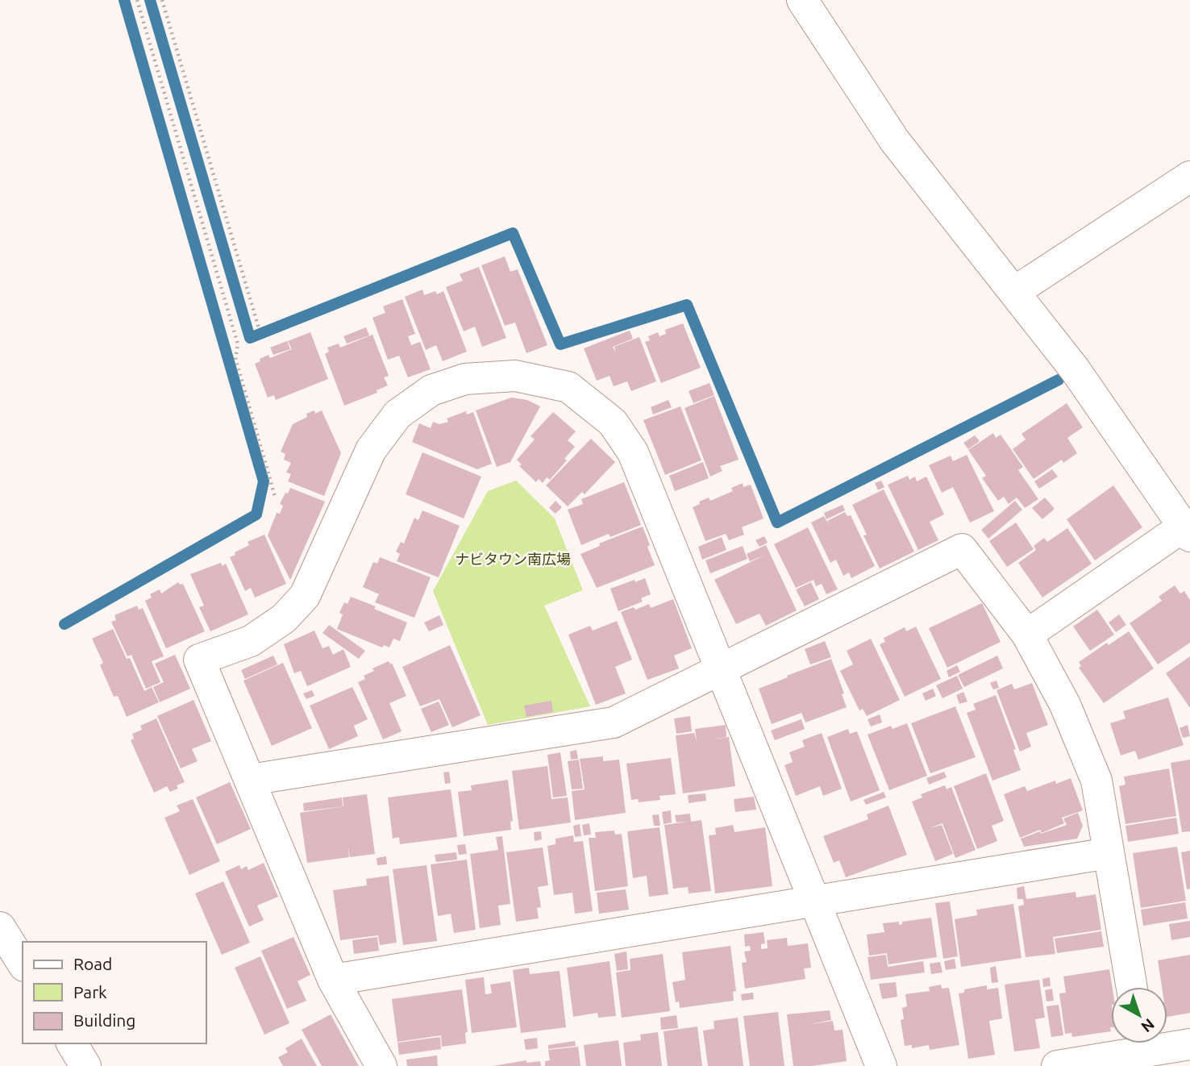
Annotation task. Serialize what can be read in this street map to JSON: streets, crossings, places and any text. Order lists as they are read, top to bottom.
{
  "parks": ["ナビタウン南広場"],
  "legend": ["Road", "Park", "Building"],
  "north": "bottom right"
}
